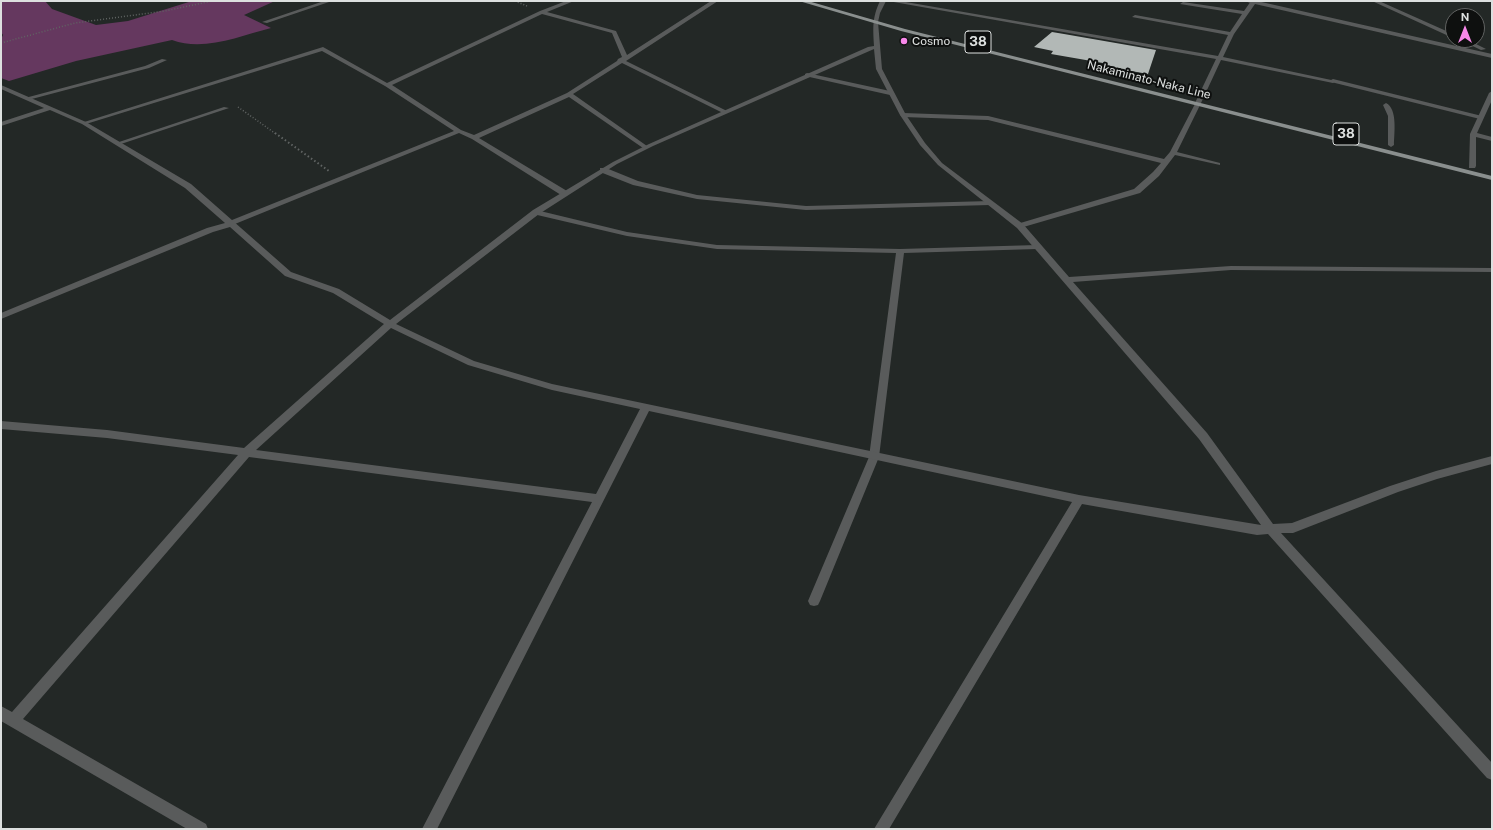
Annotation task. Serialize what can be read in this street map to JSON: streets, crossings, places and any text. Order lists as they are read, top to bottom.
{
  "streets": {
    "main road": ["38", "Nakaminato-Naka Line"]
  },
  "places": ["Cosmo"],
  "north": "top"
}
